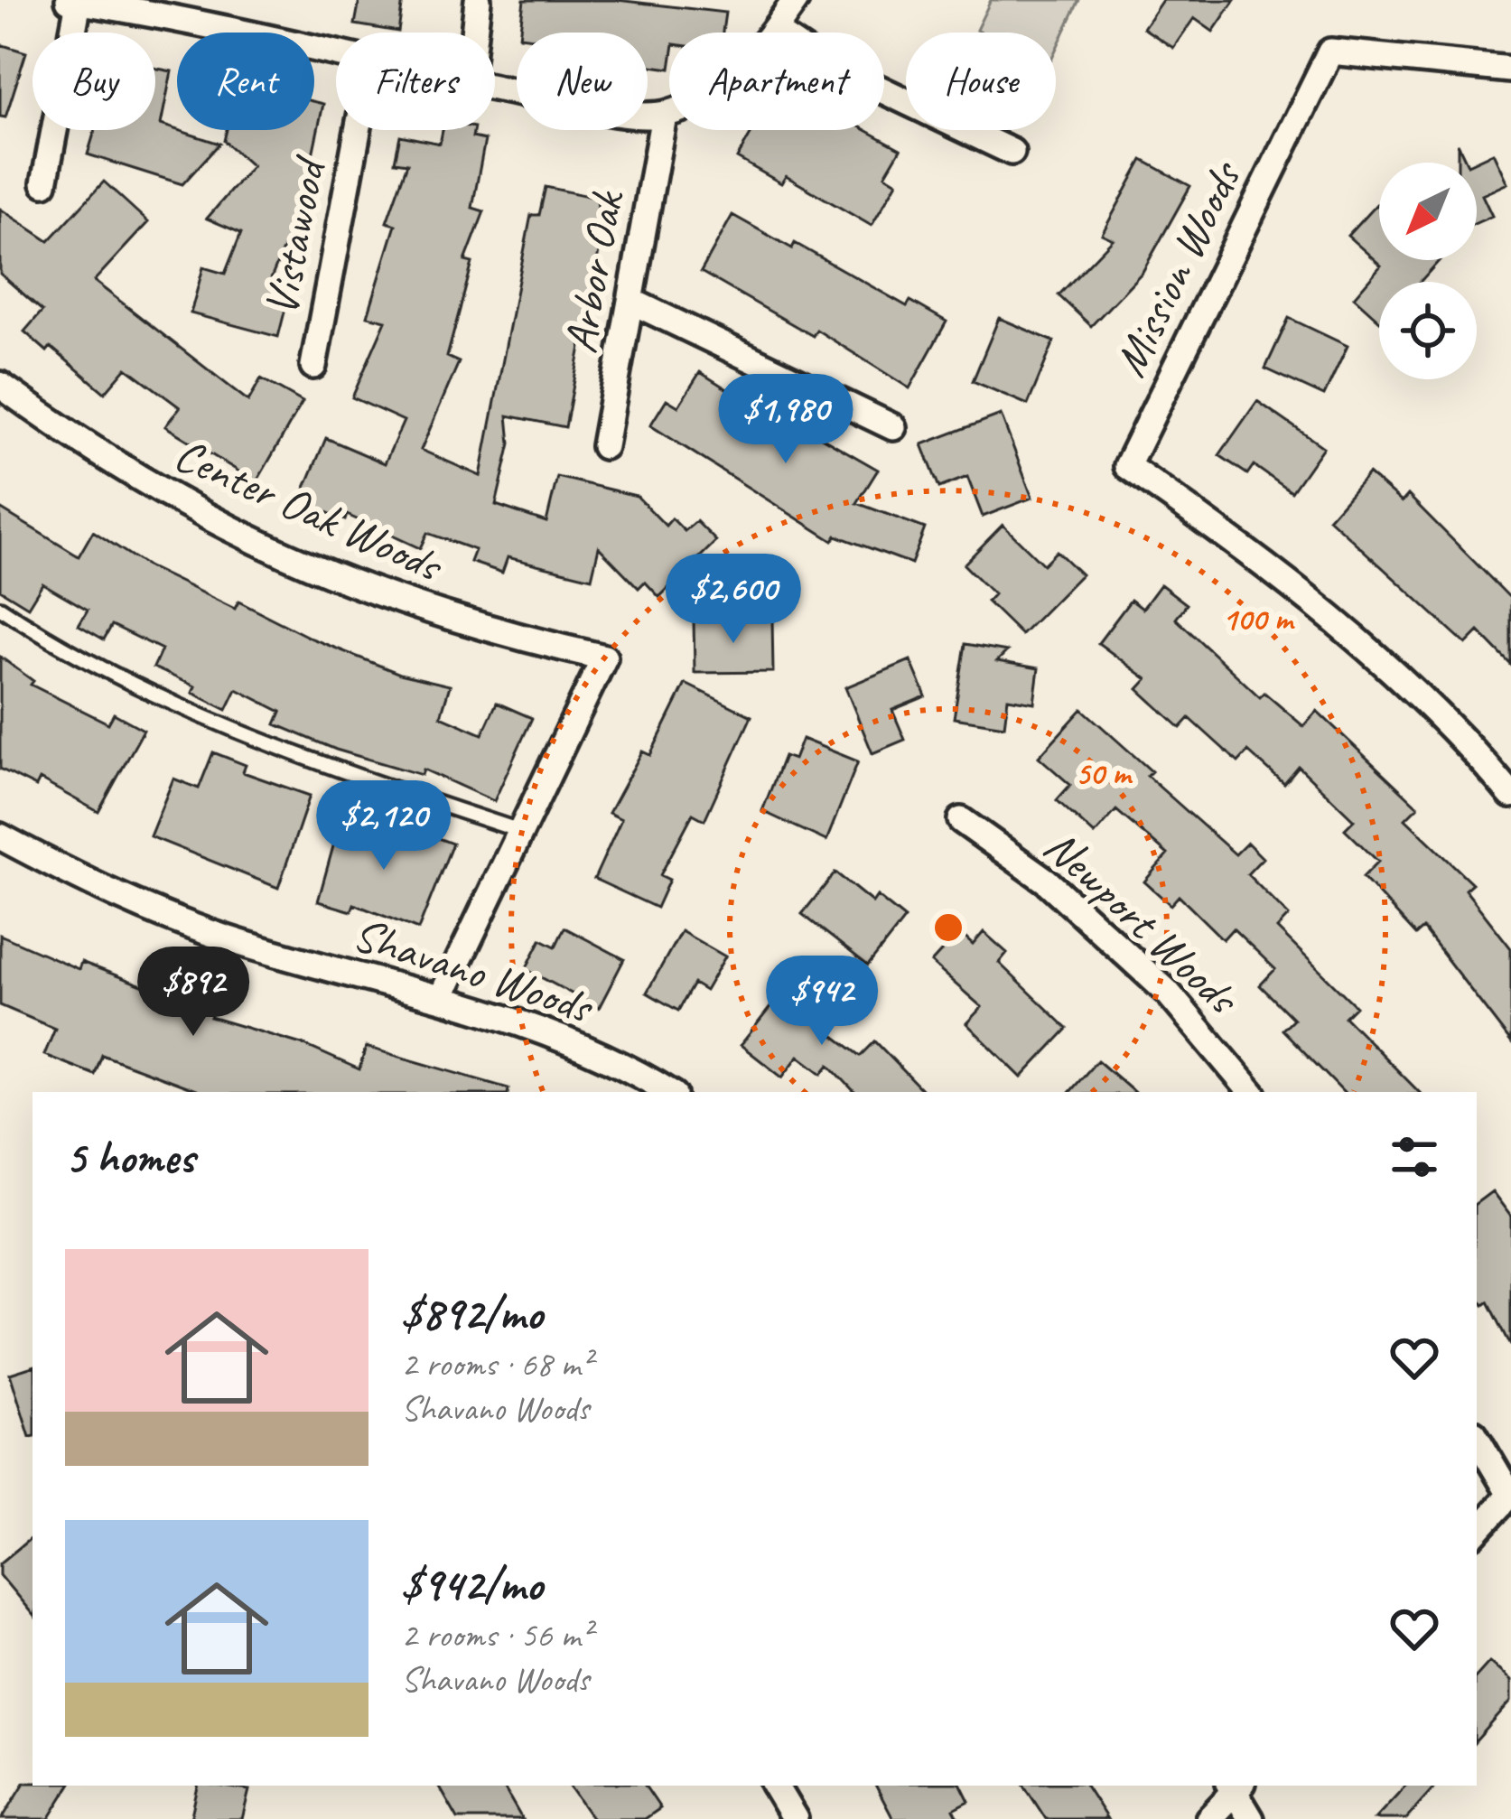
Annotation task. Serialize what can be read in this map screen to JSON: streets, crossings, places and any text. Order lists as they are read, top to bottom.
{
  "streets": {
    "street": [
      "Vistawood",
      "Mission Woods",
      "Arbor Oak",
      "Center Oak Woods",
      "Newport Woods",
      "Shavano Woods"
    ]
  },
  "north": "bottom left",
  "page": {
    "chip": [
      "Buy",
      "Rent",
      "Filters",
      "New",
      "Apartment",
      "House"
    ],
    "price": [
      "$1,980",
      "$2,600",
      "$2,120",
      "$892",
      "$942"
    ],
    "heading": "5 homes",
    "list": [
      {
        "name": "$892/mo",
        "note": "2 rooms · 68 m² · Shavano Woods"
      },
      {
        "name": "$942/mo",
        "note": "2 rooms · 56 m² · Shavano Woods"
      }
    ]
  },
  "rings": ["100 m", "50 m"]
}
